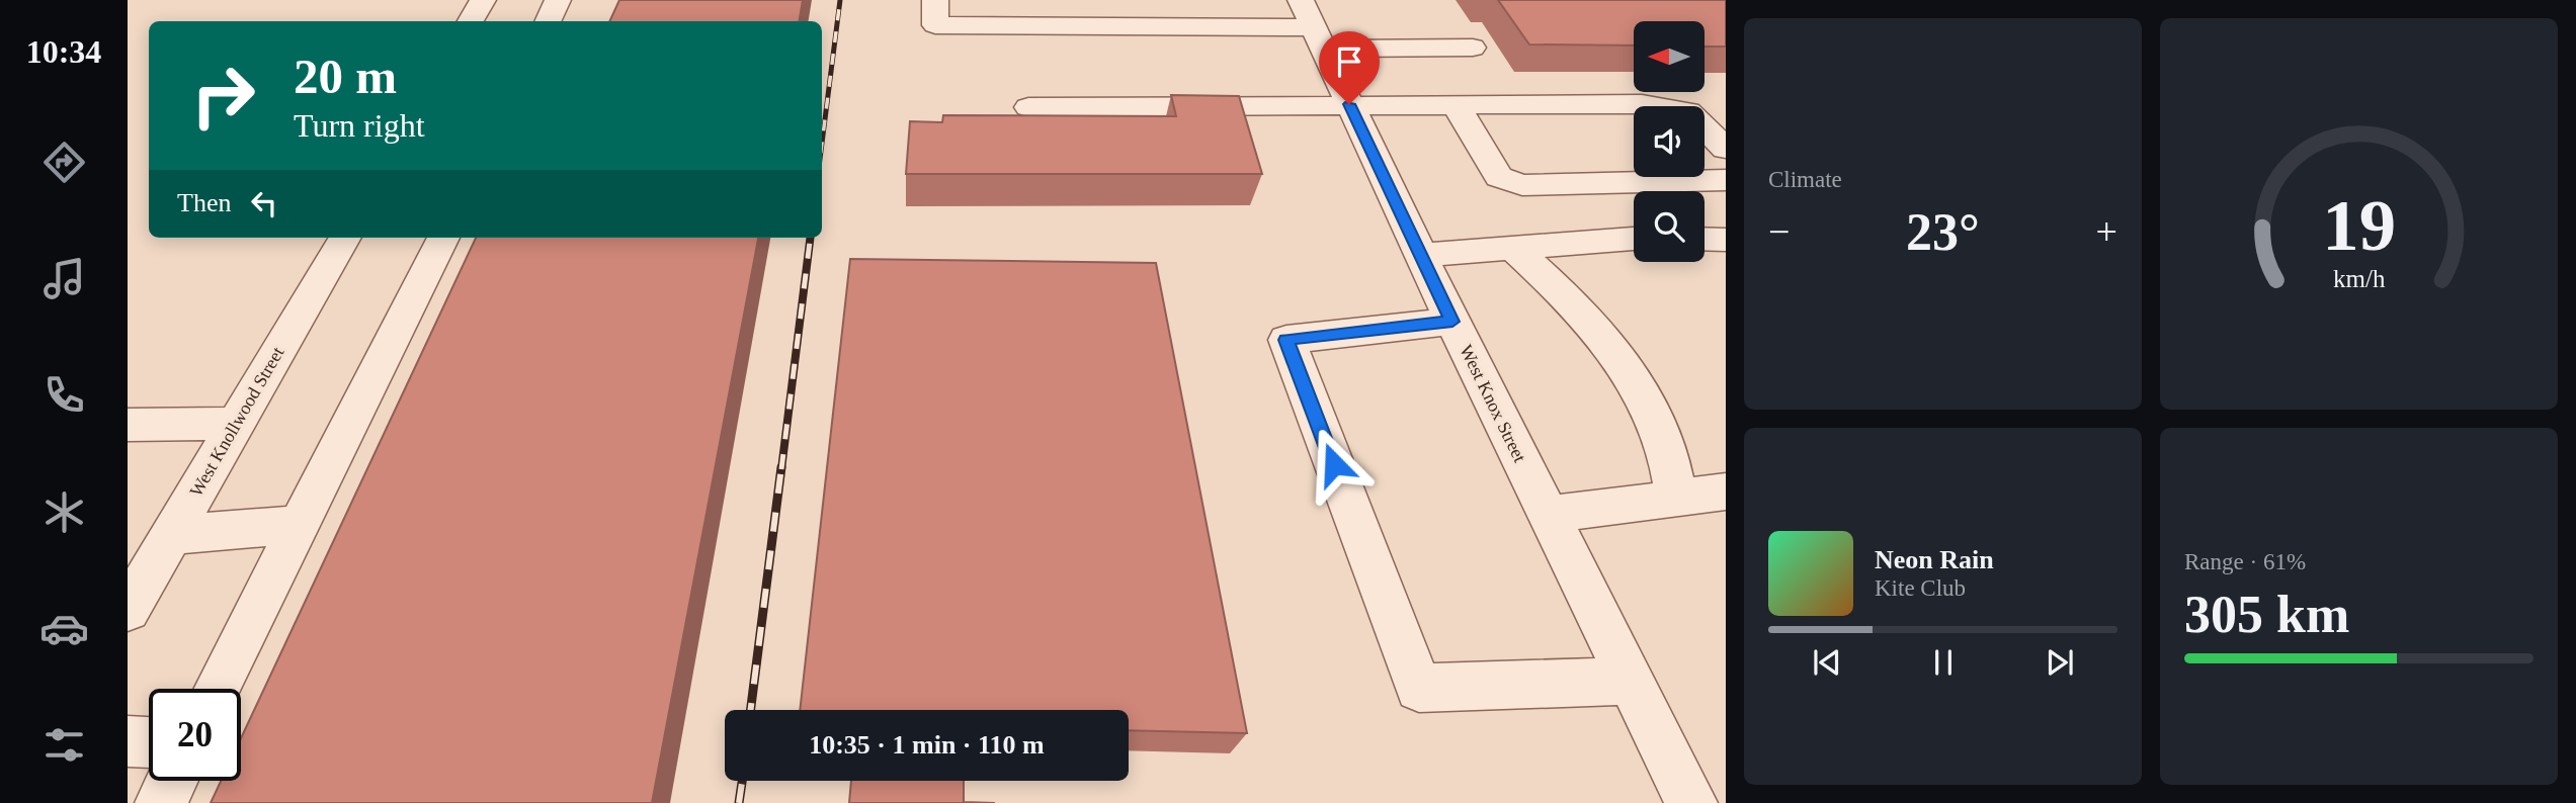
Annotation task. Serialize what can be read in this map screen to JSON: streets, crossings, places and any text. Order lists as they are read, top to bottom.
{
  "streets": {
    "street": ["West Knox Street", "West Knollwood Street"]
  },
  "north": "left",
  "page": {
    "tabs": "10:34",
    "tile": [
      "Climate",
      ["Range · 61%", "305 km"]
    ],
    "turn": ["20 m", "Turn right"],
    "then": "Then",
    "heat": ["−", "23°", "+"],
    "song": ["Neon Rain", "Kite Club"],
    "limit": "20",
    "trip": "10:35 · 1 min · 110 m",
    "gauge": ["19", "km/h"]
  }
}
